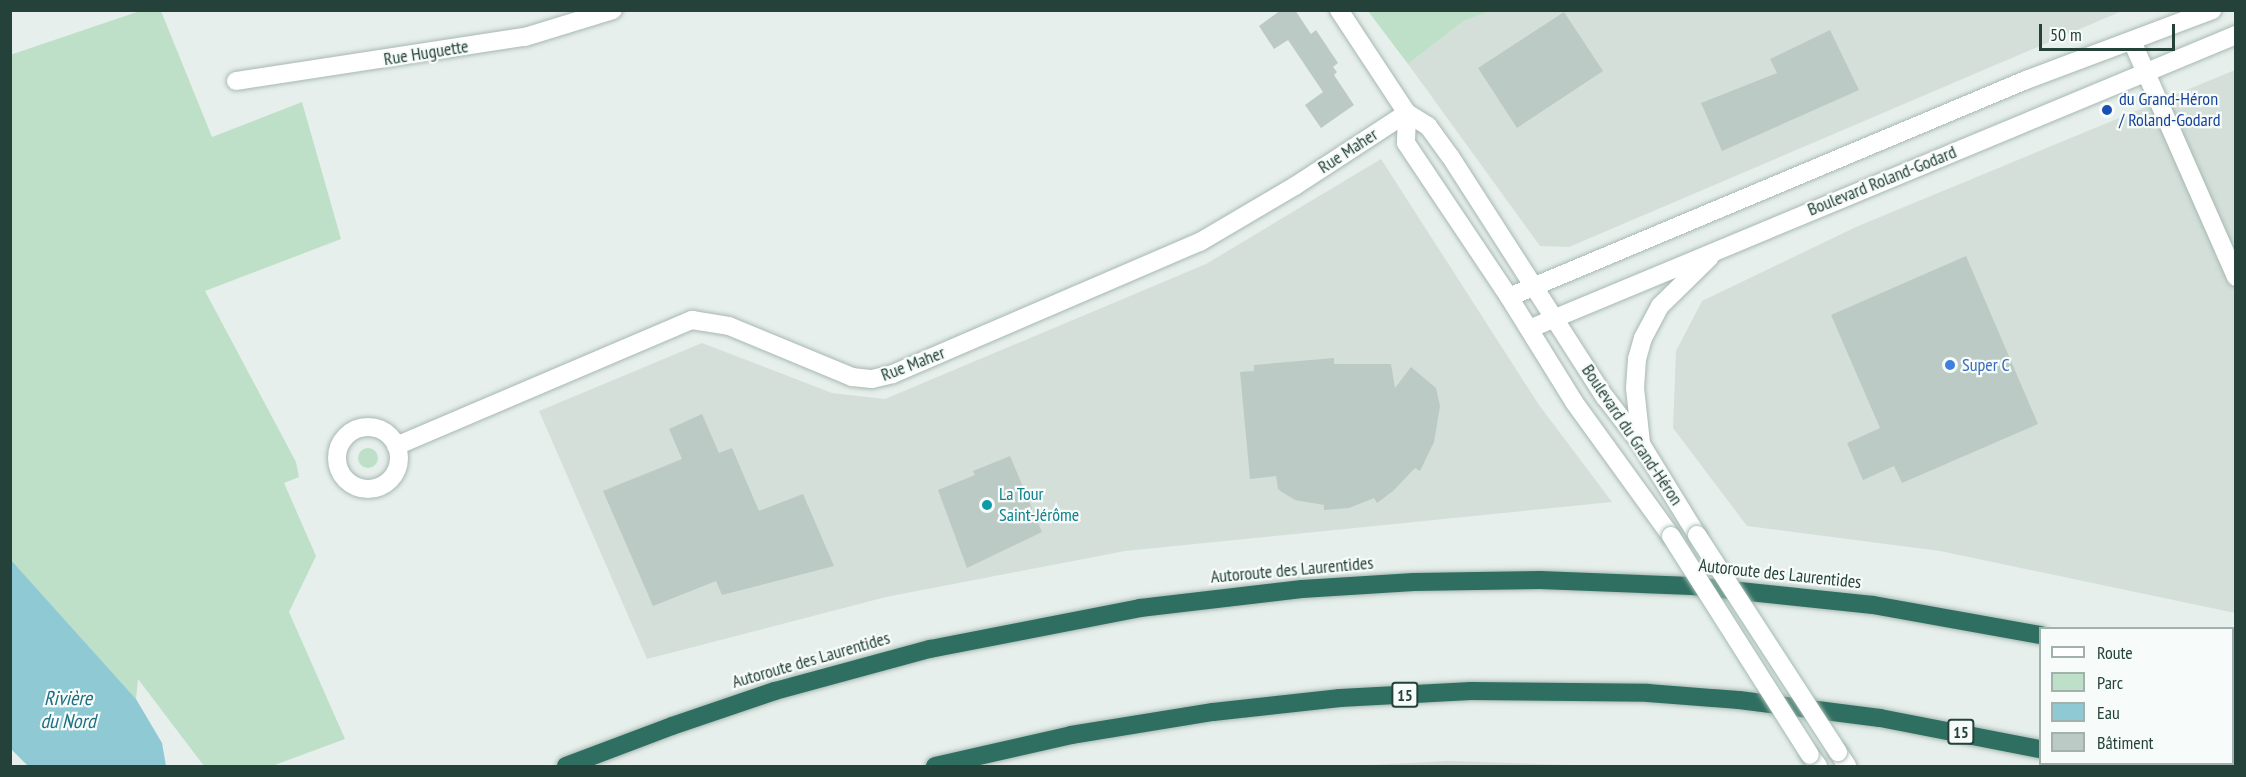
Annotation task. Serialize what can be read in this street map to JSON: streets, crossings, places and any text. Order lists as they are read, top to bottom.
{
  "streets": {
    "highway": ["Autoroute des Laurentides", "15"],
    "street": [
      "Rue Huguette",
      "Rue Maher",
      "Boulevard Roland-Godard",
      "Boulevard du Grand-Héron"
    ]
  },
  "crossings": [
    ["Rue Maher", "Boulevard du Grand-Héron"],
    ["Boulevard Roland-Godard", "Boulevard du Grand-Héron"]
  ],
  "water": ["Rivière du Nord"],
  "places": ["du Grand-Héron / Roland-Godard", "Super C", "La Tour Saint-Jérôme"],
  "legend": [
    "Route",
    "Parc",
    "Eau",
    "Bâtiment"
  ],
  "scale_bar": "50 m"
}
